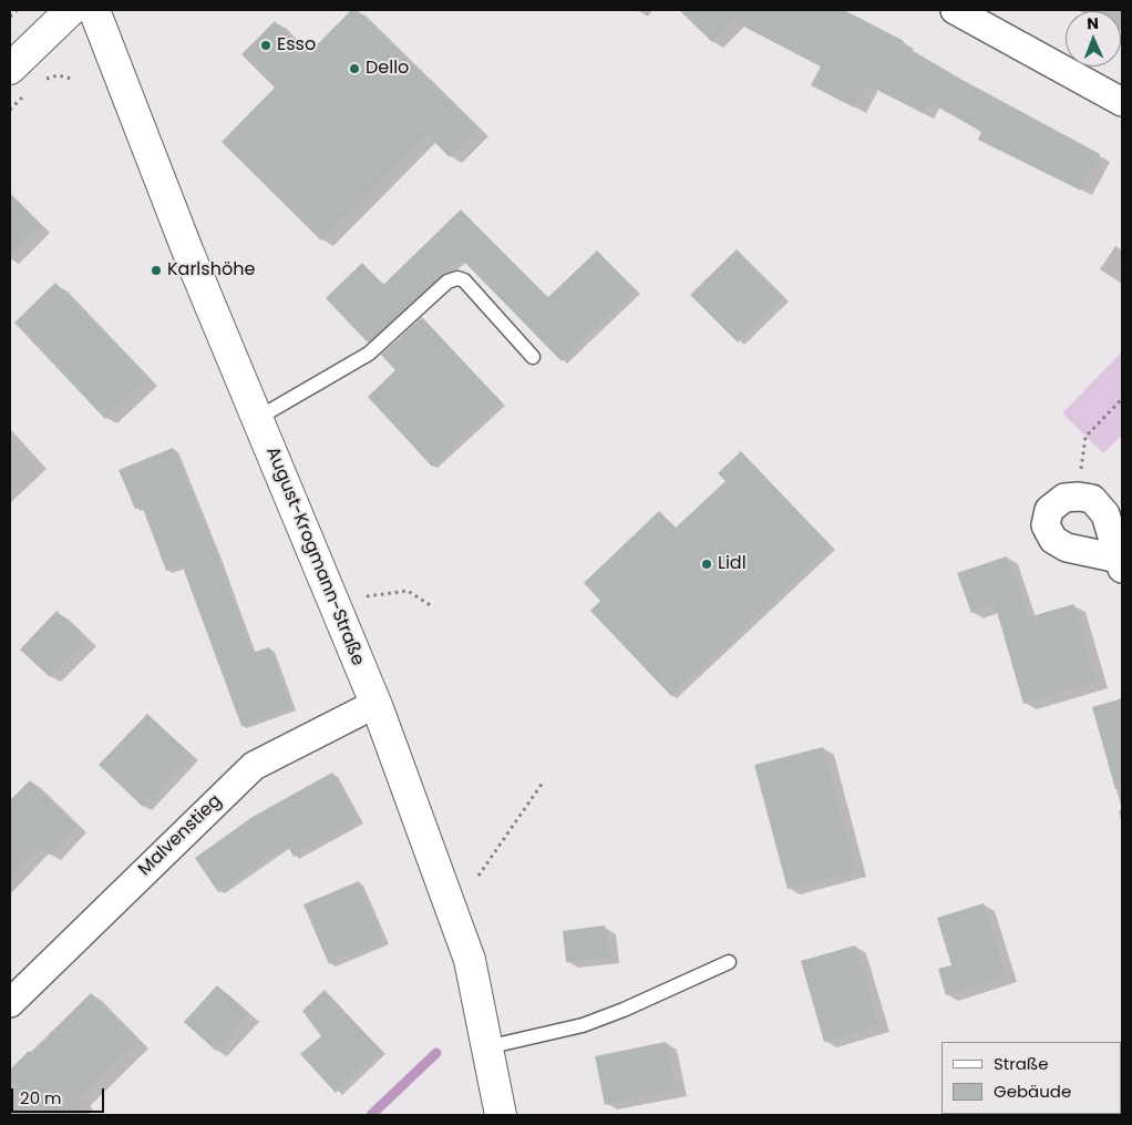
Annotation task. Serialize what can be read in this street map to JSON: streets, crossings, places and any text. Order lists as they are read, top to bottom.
{
  "streets": {
    "main road": ["August-Krogmann-Straße"],
    "street": ["Malvenstieg"]
  },
  "crossings": [
    ["August-Krogmann-Straße", "Malvenstieg"]
  ],
  "places": [
    "Esso",
    "Dello",
    "Karlshöhe",
    "Lidl"
  ],
  "legend": ["Straße", "Gebäude"],
  "scale_bar": "20 m",
  "north": "top"
}
